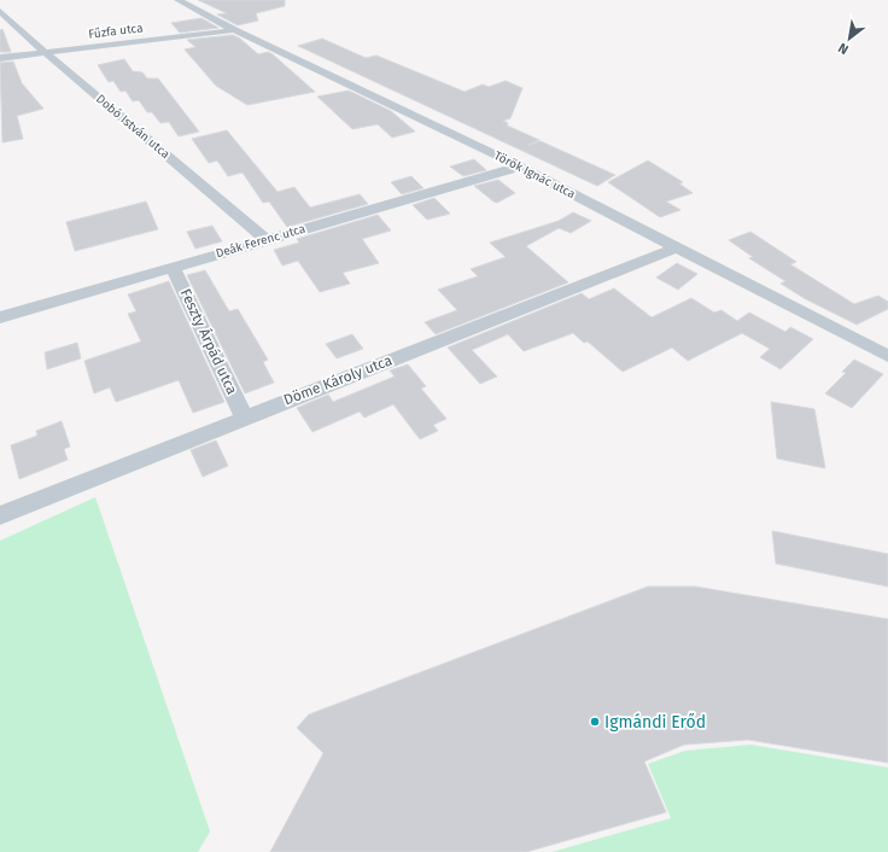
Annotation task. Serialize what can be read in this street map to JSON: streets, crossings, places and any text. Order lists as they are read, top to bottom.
{
  "streets": {
    "street": [
      "Fűzfa utca",
      "Dobó István utca",
      "Török Ignác utca",
      "Deák Ferenc utca",
      "Feszty Árpád utca",
      "Döme Károly utca"
    ]
  },
  "crossings": [
    ["Fűzfa utca", "Dobó István utca"],
    ["Fűzfa utca", "Török Ignác utca"],
    ["Dobó István utca", "Deák Ferenc utca"],
    ["Török Ignác utca", "Deák Ferenc utca"],
    ["Török Ignác utca", "Döme Károly utca"],
    ["Deák Ferenc utca", "Feszty Árpád utca"],
    ["Feszty Árpád utca", "Döme Károly utca"]
  ],
  "places": ["Igmándi Erőd"],
  "north": "bottom left"
}
